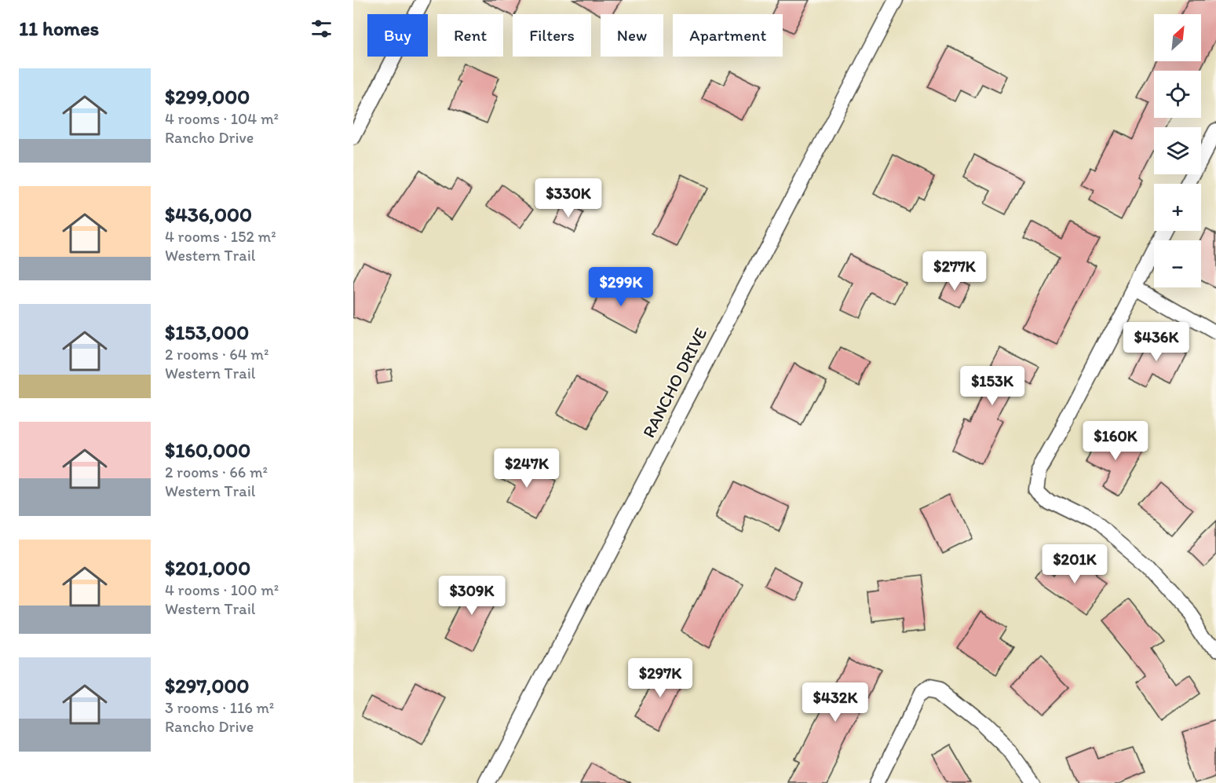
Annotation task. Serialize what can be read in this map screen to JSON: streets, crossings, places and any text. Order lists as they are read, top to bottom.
{
  "streets": {
    "street": ["RANCHO DRIVE"]
  },
  "north": "top right",
  "page": {
    "heading": "11 homes",
    "map_buttons": ["+", "−"],
    "chip": [
      "Buy",
      "Rent",
      "Filters",
      "New",
      "Apartment"
    ],
    "list": [
      {
        "name": "$299,000",
        "note": "4 rooms · 104 m² · Rancho Drive"
      },
      {
        "name": "$436,000",
        "note": "4 rooms · 152 m² · Western Trail"
      },
      {
        "name": "$153,000",
        "note": "2 rooms · 64 m² · Western Trail"
      },
      {
        "name": "$160,000",
        "note": "2 rooms · 66 m² · Western Trail"
      },
      {
        "name": "$201,000",
        "note": "4 rooms · 100 m² · Western Trail"
      },
      {
        "name": "$297,000",
        "note": "3 rooms · 116 m² · Rancho Drive"
      }
    ],
    "price": [
      "$330K",
      "$277K",
      "$299K",
      "$436K",
      "$153K",
      "$160K",
      "$247K",
      "$201K",
      "$309K",
      "$297K",
      "$432K"
    ]
  }
}
